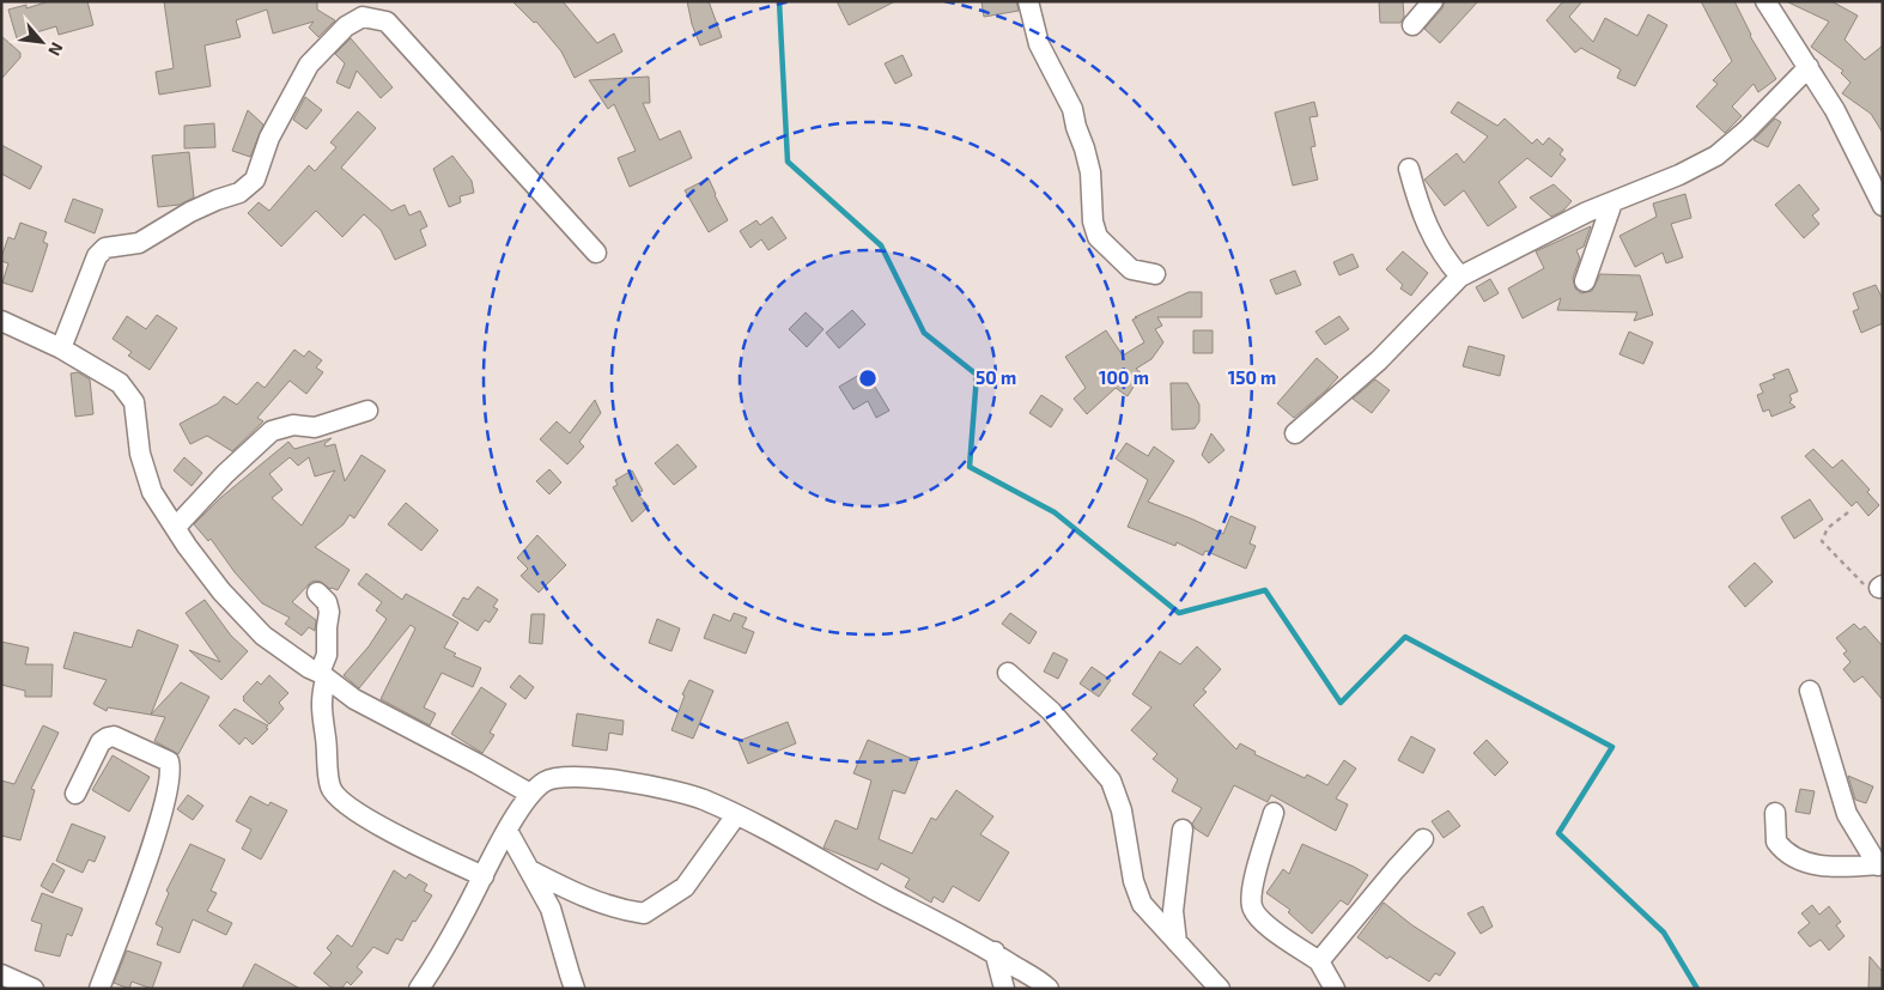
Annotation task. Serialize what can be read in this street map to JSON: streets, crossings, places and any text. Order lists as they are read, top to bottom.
{
  "north": "bottom right",
  "rings": ["50 m", "100 m", "150 m"]
}
